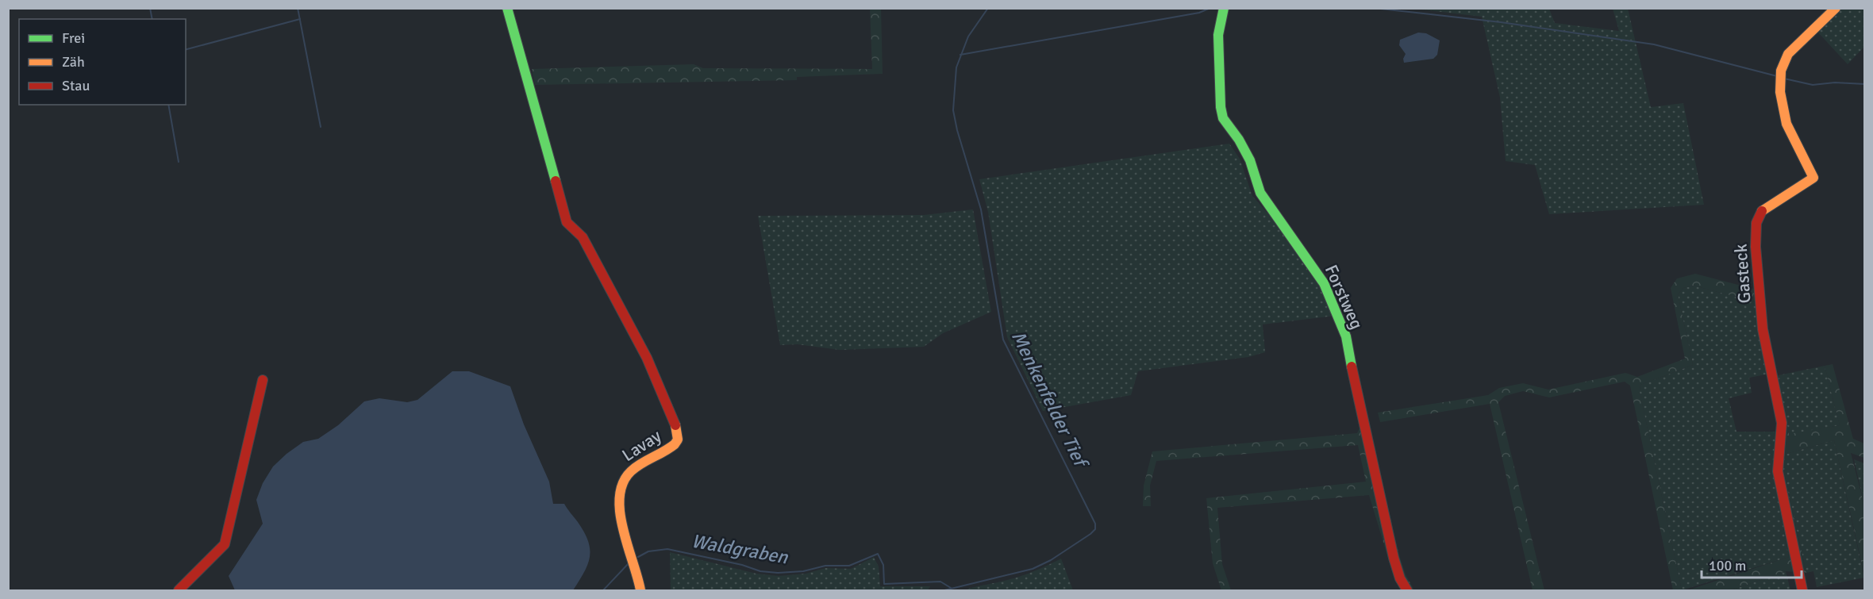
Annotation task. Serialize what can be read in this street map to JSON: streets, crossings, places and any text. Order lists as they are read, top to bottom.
{
  "streets": {
    "street": ["Gasteck", "Forstweg", "Lavay"]
  },
  "water": ["Menkenfelder Tief", "Waldgraben"],
  "legend": ["Frei", "Zäh", "Stau"],
  "scale_bar": "100 m"
}
